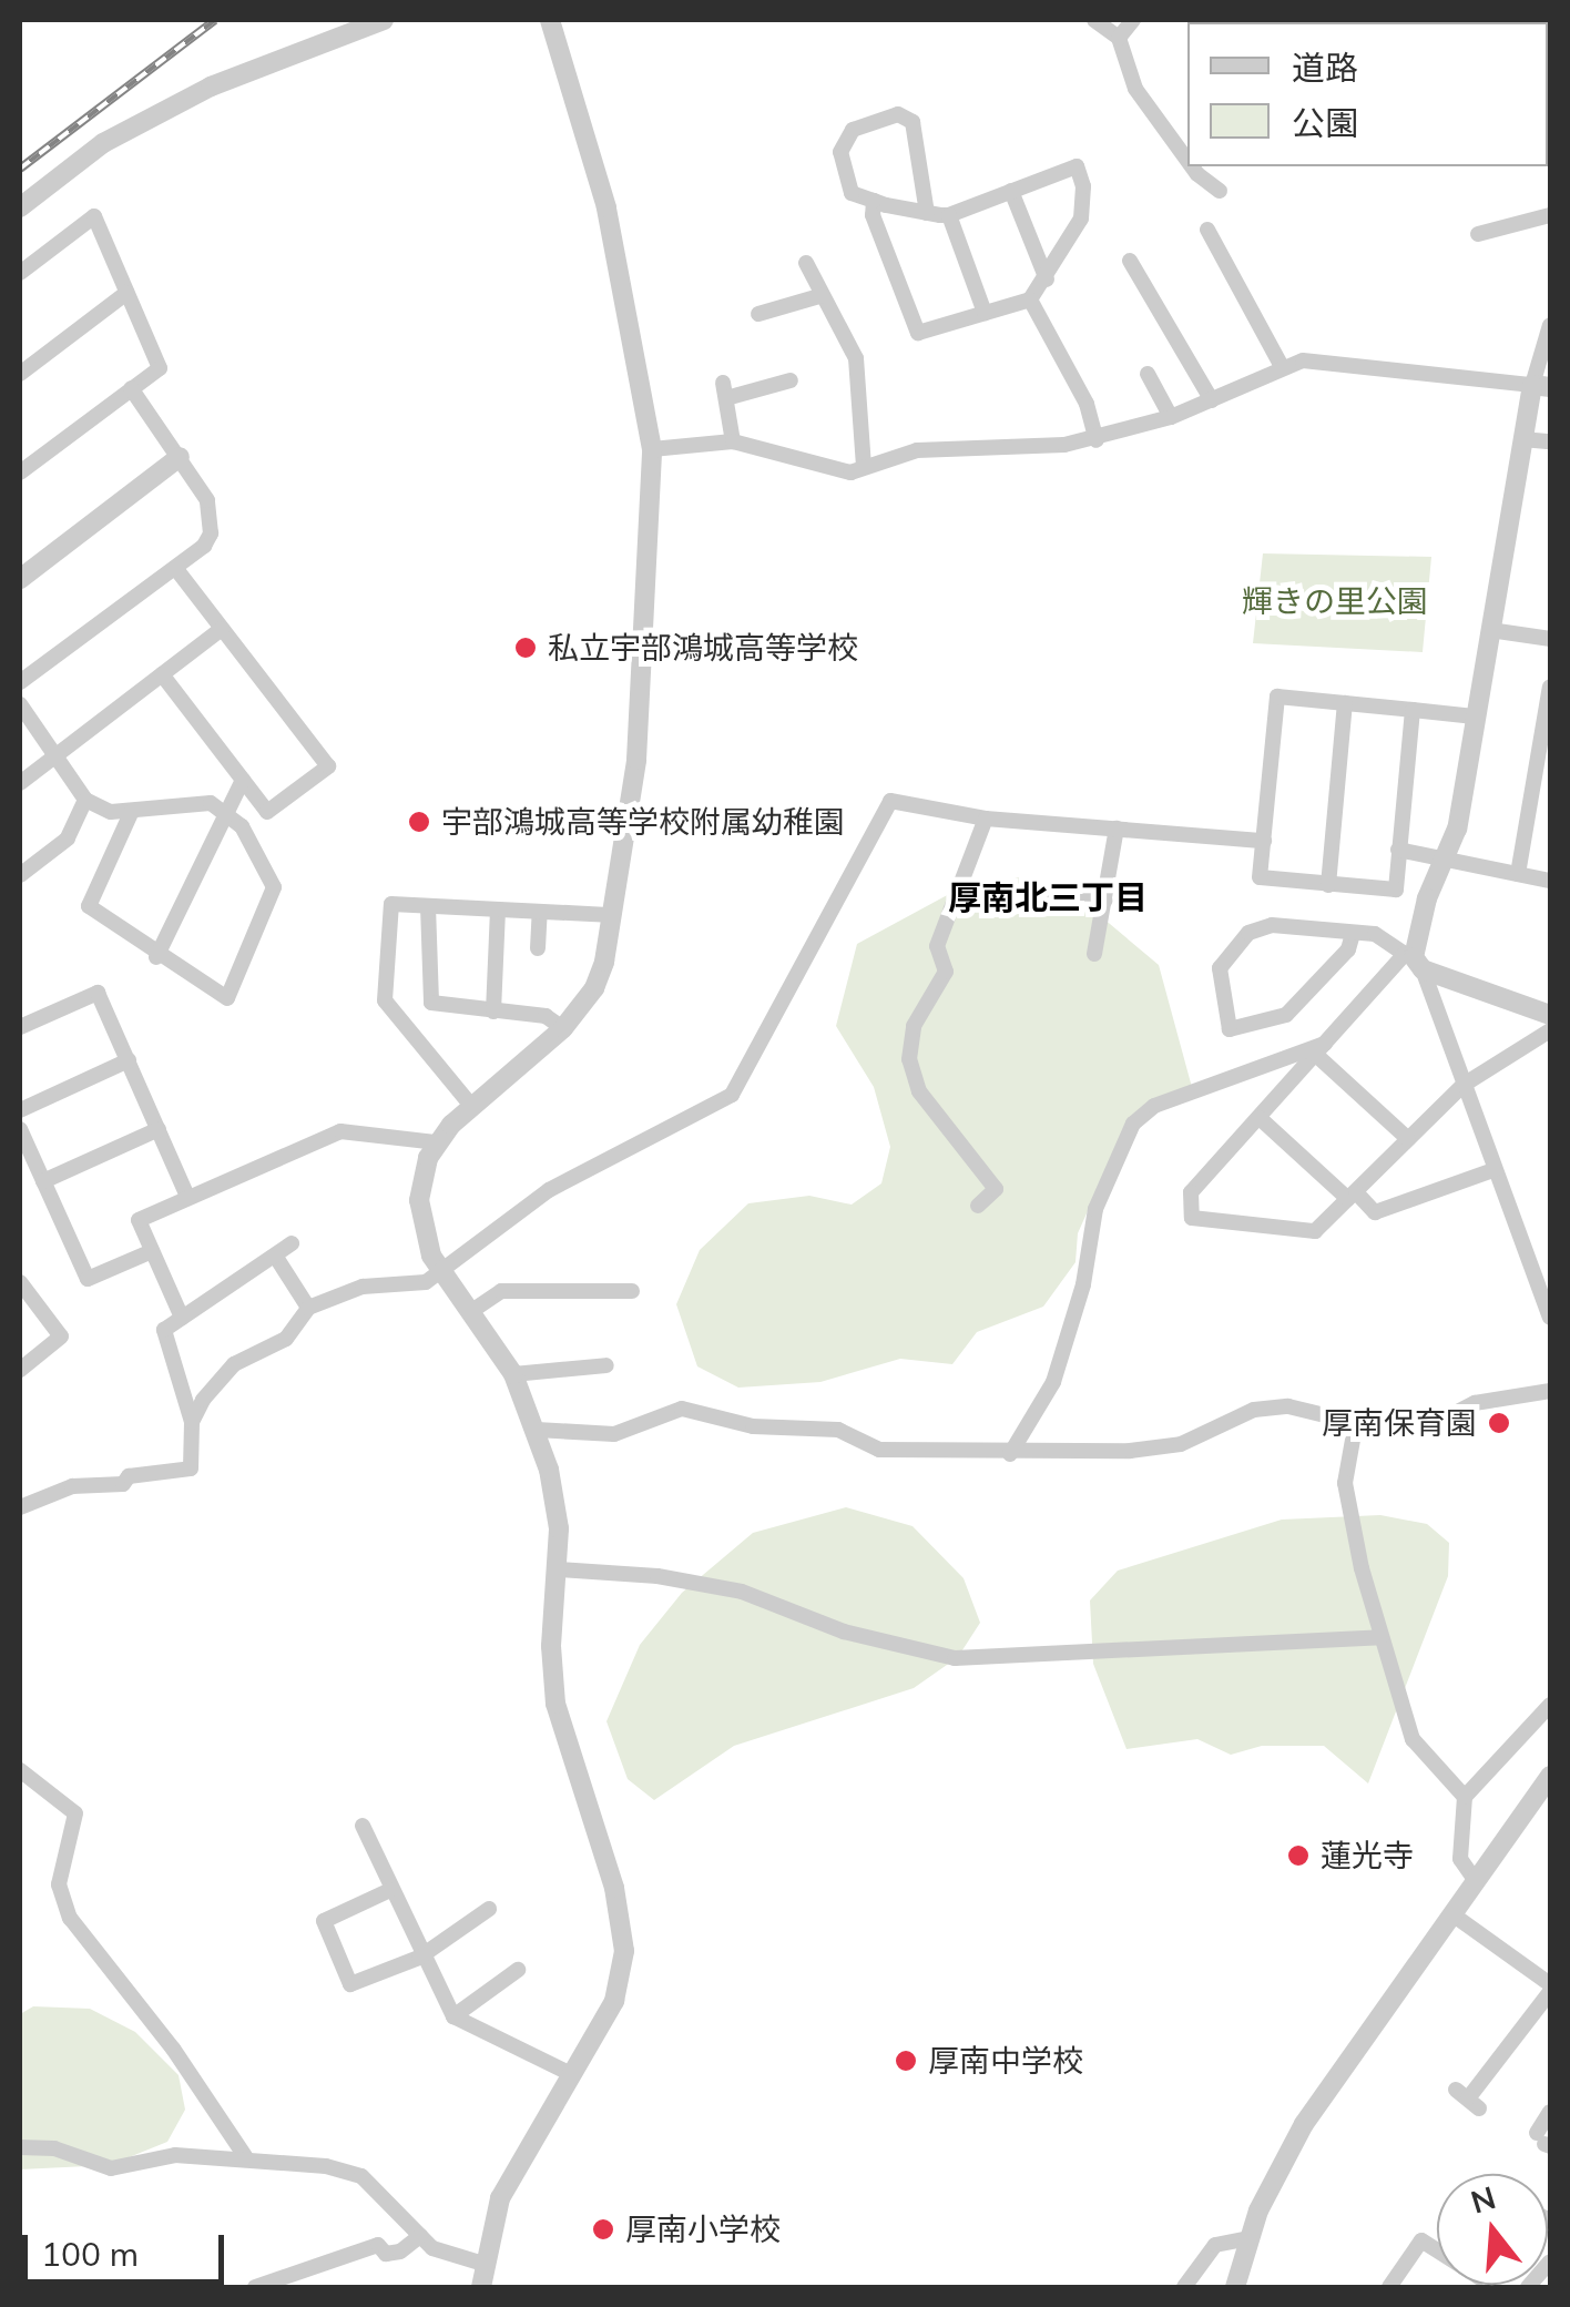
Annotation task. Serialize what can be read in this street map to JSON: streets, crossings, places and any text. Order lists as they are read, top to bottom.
{
  "districts": ["厚南北三丁目"],
  "parks": ["輝きの里公園"],
  "places": [
    "私立宇部鴻城高等学校",
    "宇部鴻城高等学校附属幼稚園",
    "厚南保育園",
    "蓮光寺",
    "厚南中学校",
    "厚南小学校"
  ],
  "legend": ["道路", "公園"],
  "scale_bar": "100 m",
  "north": "top"
}
